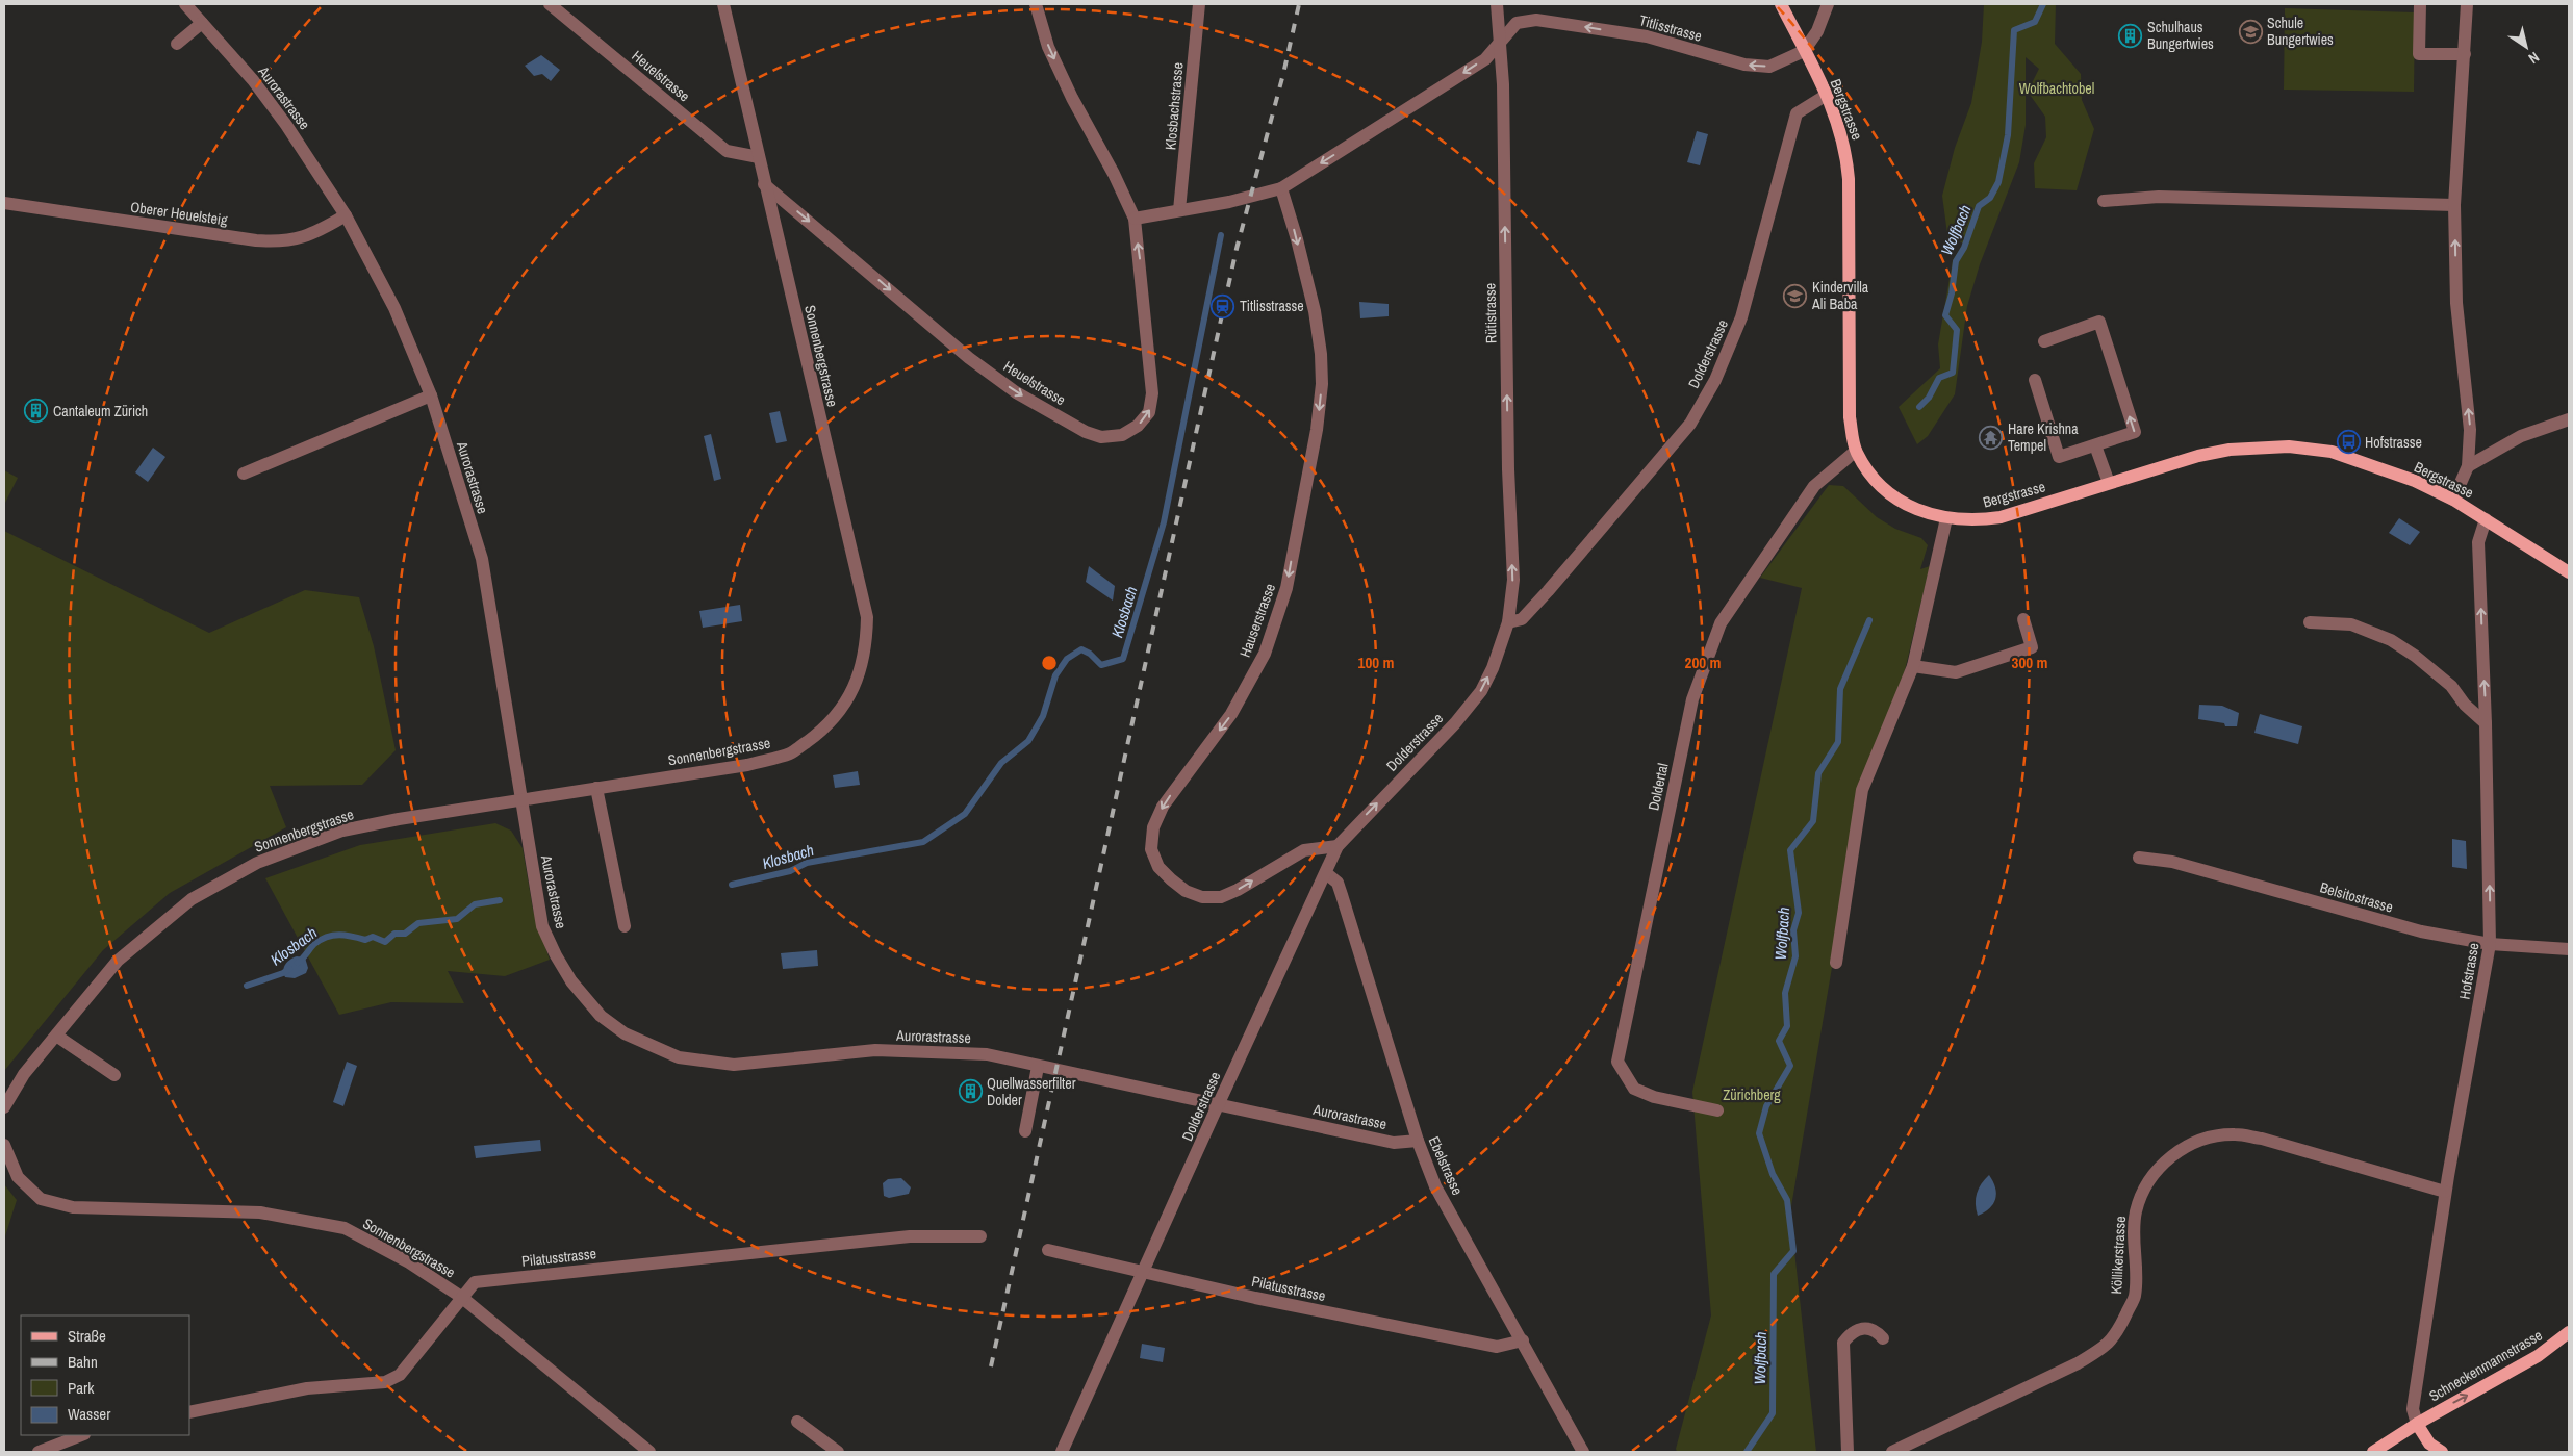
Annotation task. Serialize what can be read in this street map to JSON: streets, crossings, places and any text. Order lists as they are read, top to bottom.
{
  "streets": {
    "main road": ["Bergstrasse", "Schneckenmannstrasse"],
    "street": [
      "Titlisstrasse",
      "Heuelstrasse",
      "Aurorastrasse",
      "Klosbachstrasse",
      "Oberer Heuelsteig",
      "Rütistrasse",
      "Dolderstrasse",
      "Sonnenbergstrasse",
      "Hauserstrasse",
      "Doldertal",
      "Belsitostrasse",
      "Hofstrasse",
      "Ebelstrasse",
      "Köllikerstrasse",
      "Pilatusstrasse"
    ]
  },
  "crossings": [
    ["Titlisstrasse", "Heuelstrasse"],
    ["Titlisstrasse", "Klosbachstrasse"],
    ["Titlisstrasse", "Bergstrasse"],
    ["Titlisstrasse", "Rütistrasse"],
    ["Titlisstrasse", "Hauserstrasse"],
    ["Heuelstrasse", "Sonnenbergstrasse"],
    ["Aurorastrasse", "Oberer Heuelsteig"],
    ["Aurorastrasse", "Dolderstrasse"],
    ["Aurorastrasse", "Sonnenbergstrasse"],
    ["Aurorastrasse", "Ebelstrasse"],
    ["Bergstrasse", "Dolderstrasse"],
    ["Bergstrasse", "Doldertal"],
    ["Bergstrasse", "Hofstrasse"],
    ["Rütistrasse", "Dolderstrasse"],
    ["Dolderstrasse", "Hauserstrasse"],
    ["Dolderstrasse", "Ebelstrasse"],
    ["Dolderstrasse", "Pilatusstrasse"],
    ["Sonnenbergstrasse", "Pilatusstrasse"],
    ["Belsitostrasse", "Hofstrasse"],
    ["Hofstrasse", "Köllikerstrasse"],
    ["Hofstrasse", "Schneckenmannstrasse"],
    ["Ebelstrasse", "Pilatusstrasse"]
  ],
  "one_way": [
    "Titlisstrasse",
    "Rütistrasse",
    "Hofstrasse",
    "Schneckenmannstrasse"
  ],
  "water": ["Wolfbach", "Klosbach"],
  "parks": ["Wolfbachtobel", "Zürichberg"],
  "places": {
    "school or university": ["Schule Bungertwies", "Kindervilla Ali Baba"],
    "building": ["Schulhaus Bungertwies", "Cantaleum Zürich", "Quellwasserfilter Dolder"],
    "station": ["Titlisstrasse"],
    "temple": ["Hare Krishna Tempel"],
    "bus stop": ["Hofstrasse"]
  },
  "legend": [
    "Straße",
    "Bahn",
    "Park",
    "Wasser"
  ],
  "north": "bottom right",
  "rings": ["100 m", "200 m", "300 m"]
}
